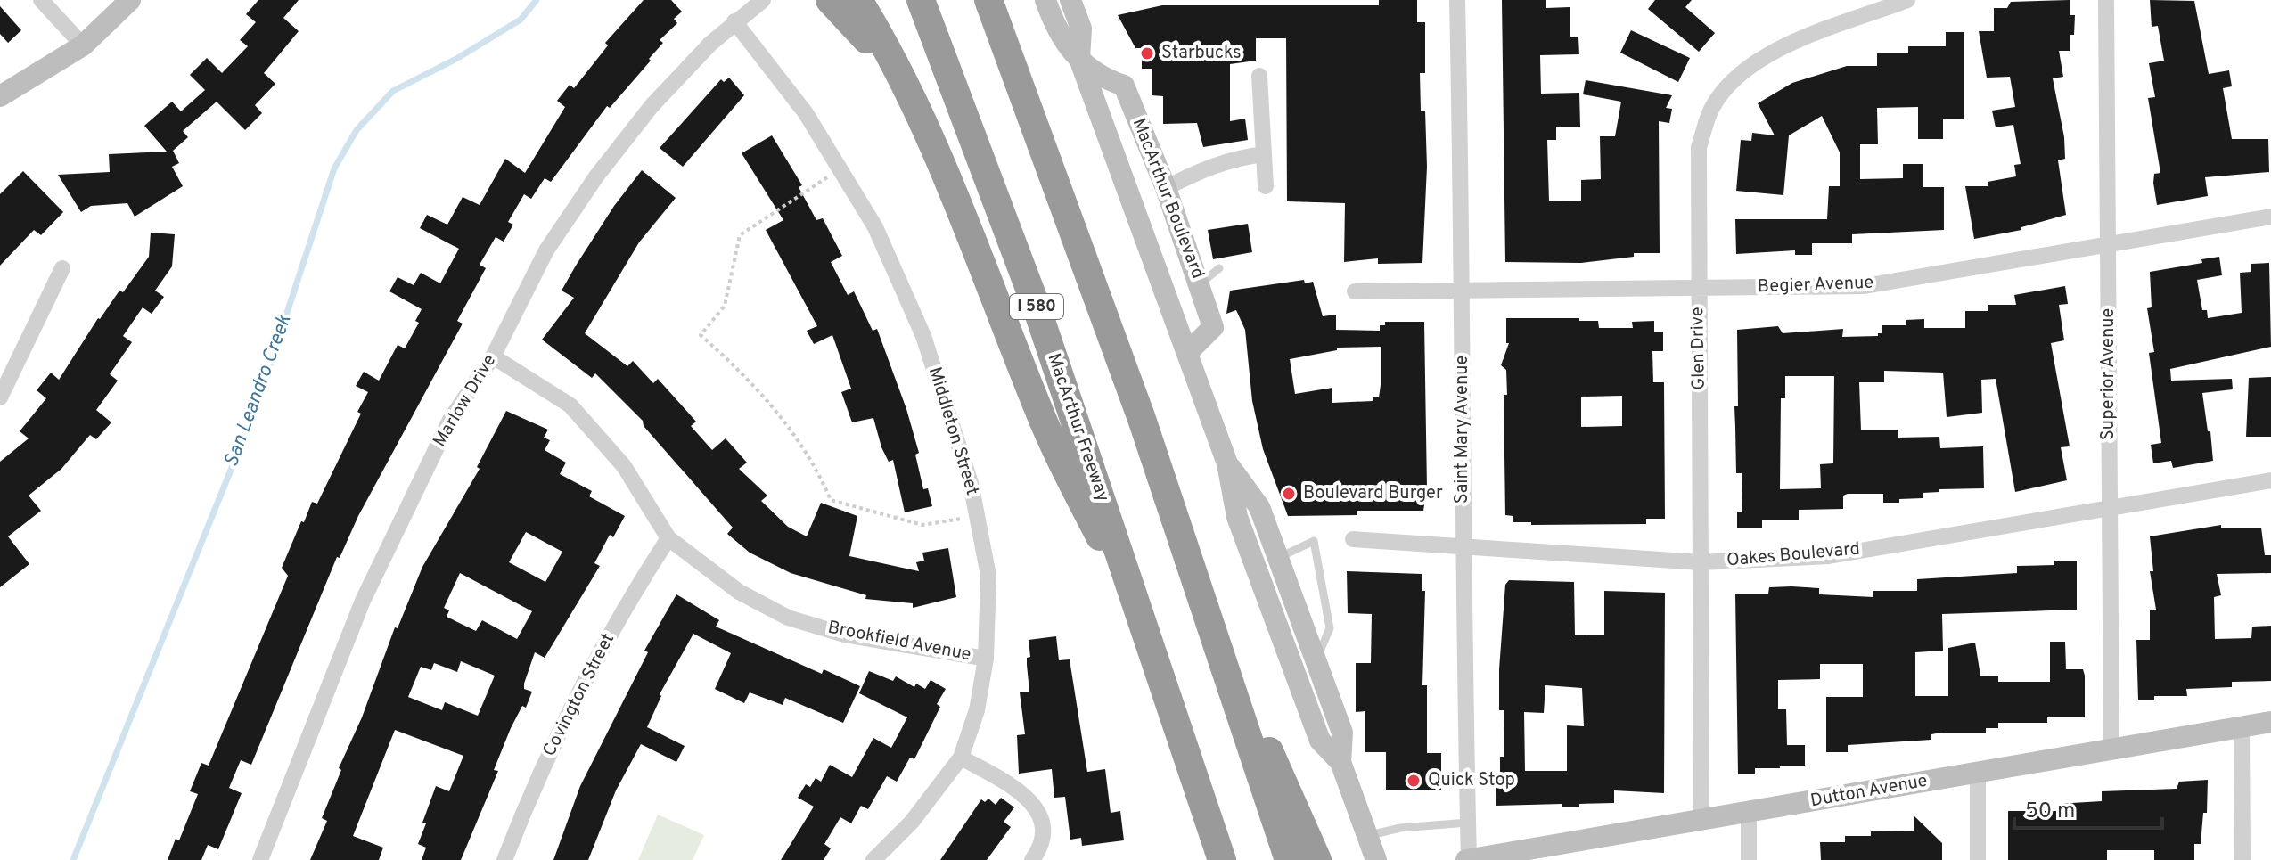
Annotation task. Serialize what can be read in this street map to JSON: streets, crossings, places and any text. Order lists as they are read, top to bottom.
{
  "streets": {
    "highway": ["I 580", "MacArthur Freeway"],
    "main road": ["MacArthur Boulevard", "Dutton Avenue"],
    "street": [
      "Begier Avenue",
      "Glen Drive",
      "Superior Avenue",
      "Marlow Drive",
      "Saint Mary Avenue",
      "Middleton Street",
      "Oakes Boulevard",
      "Brookfield Avenue",
      "Covington Street"
    ]
  },
  "crossings": [
    ["Begier Avenue", "Glen Drive"],
    ["Begier Avenue", "Superior Avenue"],
    ["Begier Avenue", "Saint Mary Avenue"],
    ["Glen Drive", "Oakes Boulevard"],
    ["Glen Drive", "Dutton Avenue"],
    ["Superior Avenue", "Oakes Boulevard"],
    ["Superior Avenue", "Dutton Avenue"],
    ["Marlow Drive", "Middleton Street"],
    ["Marlow Drive", "Brookfield Avenue"],
    ["Saint Mary Avenue", "Oakes Boulevard"],
    ["Saint Mary Avenue", "Dutton Avenue"],
    ["Middleton Street", "Brookfield Avenue"],
    ["Brookfield Avenue", "Covington Street"]
  ],
  "water": ["San Leandro Creek"],
  "places": ["Starbucks", "Boulevard Burger", "Quick Stop"],
  "scale_bar": "50 m"
}
